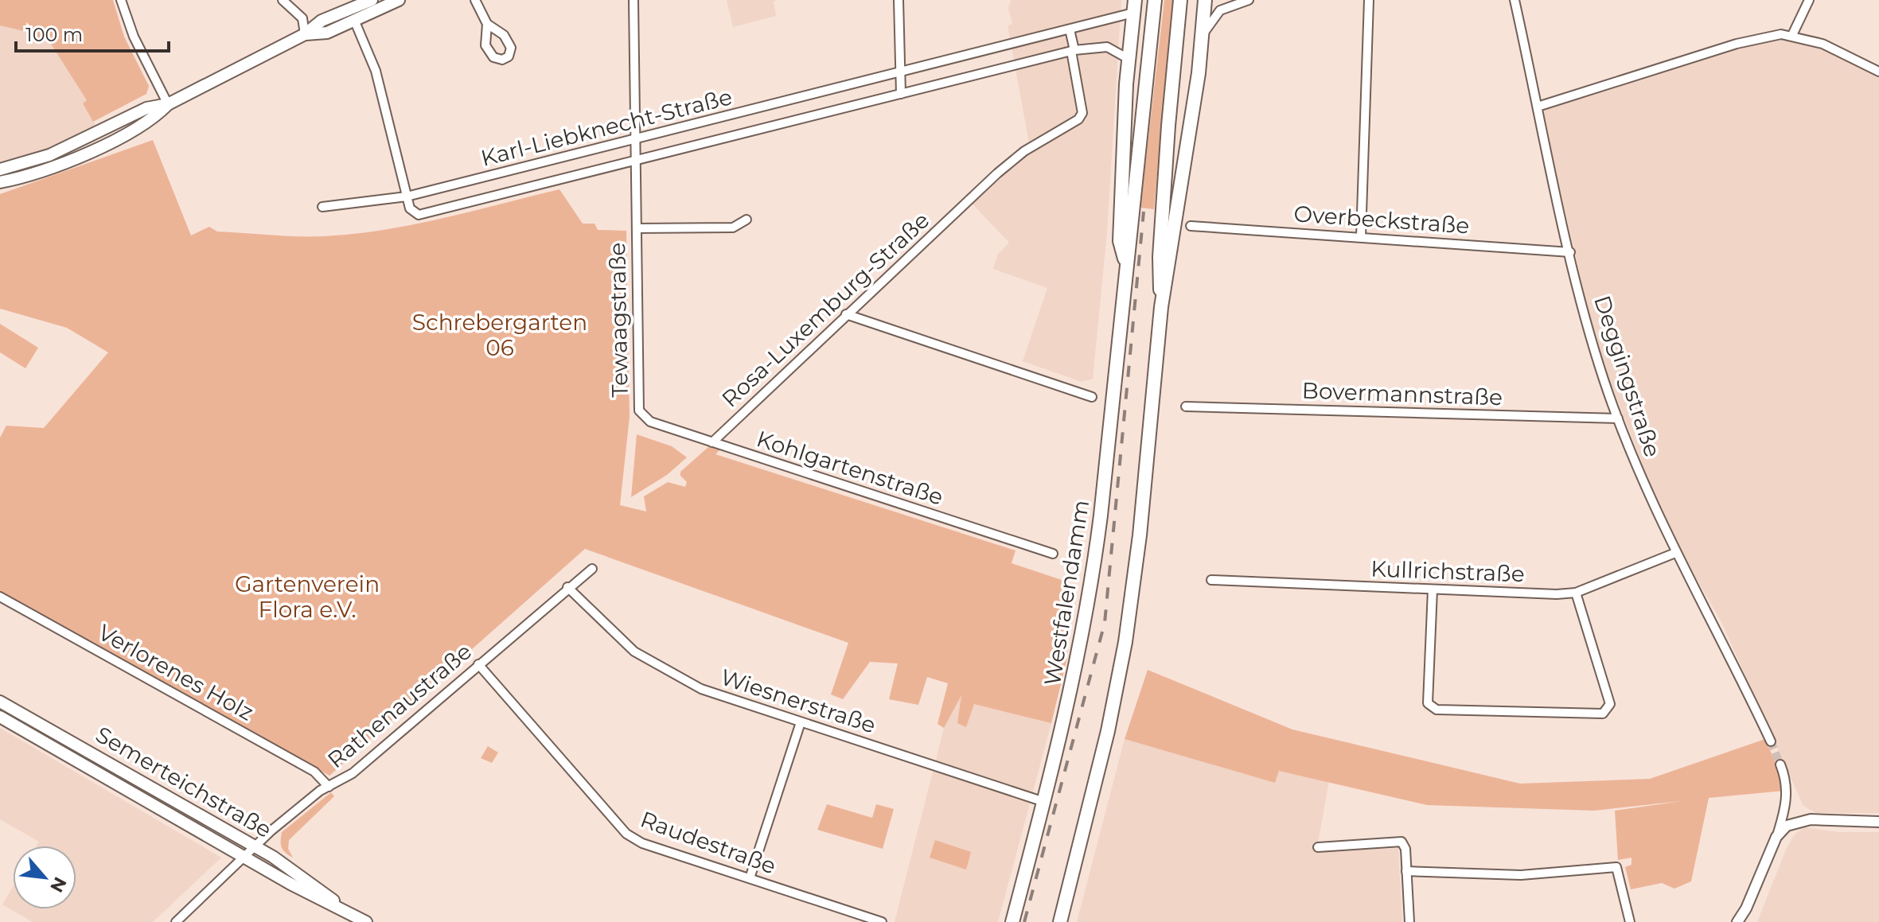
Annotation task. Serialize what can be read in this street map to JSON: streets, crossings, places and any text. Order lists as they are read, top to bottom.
{
  "streets": {
    "main road": ["Westfalendamm", "Semerteichstraße"],
    "street": [
      "Karl-Liebknecht-Straße",
      "Overbeckstraße",
      "Rosa-Luxemburg-Straße",
      "Tewaagstraße",
      "Deggingstraße",
      "Bovermannstraße",
      "Kohlgartenstraße",
      "Kullrichstraße",
      "Verlorenes Holz",
      "Wiesnerstraße",
      "Rathenaustraße",
      "Raudestraße"
    ]
  },
  "crossings": [
    ["Karl-Liebknecht-Straße", "Rosa-Luxemburg-Straße"],
    ["Karl-Liebknecht-Straße", "Tewaagstraße"],
    ["Karl-Liebknecht-Straße", "Westfalendamm"],
    ["Overbeckstraße", "Deggingstraße"],
    ["Rosa-Luxemburg-Straße", "Kohlgartenstraße"],
    ["Tewaagstraße", "Kohlgartenstraße"],
    ["Deggingstraße", "Bovermannstraße"],
    ["Deggingstraße", "Kullrichstraße"],
    ["Westfalendamm", "Wiesnerstraße"],
    ["Verlorenes Holz", "Rathenaustraße"],
    ["Wiesnerstraße", "Rathenaustraße"],
    ["Rathenaustraße", "Semerteichstraße"],
    ["Rathenaustraße", "Raudestraße"]
  ],
  "parks": ["Schrebergarten 06", "Gartenverein Flora e.V."],
  "scale_bar": "100 m",
  "north": "bottom right"
}
